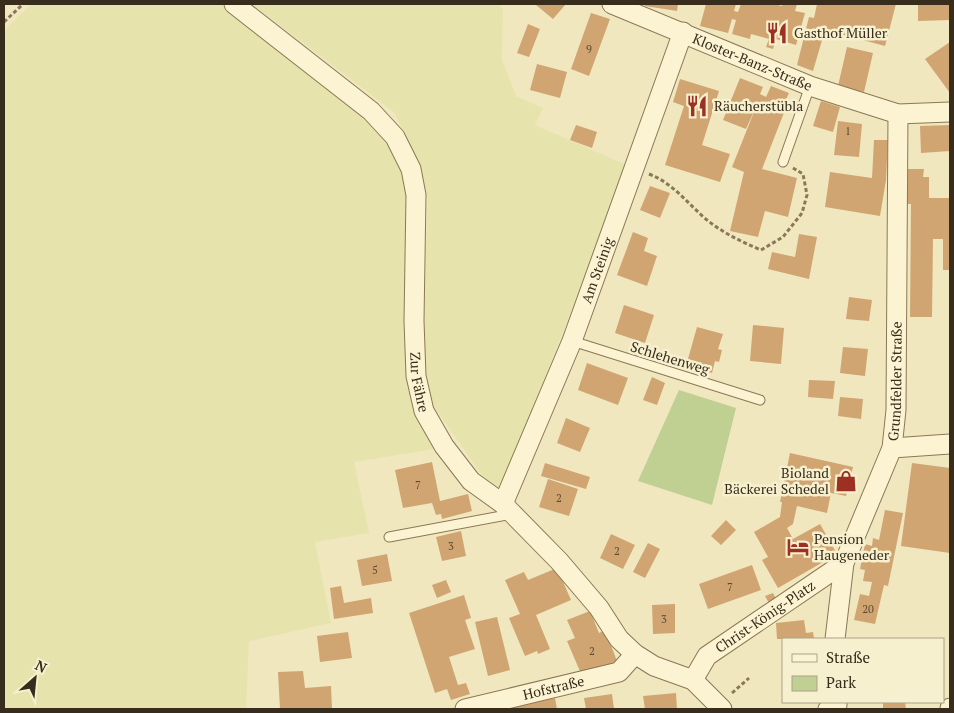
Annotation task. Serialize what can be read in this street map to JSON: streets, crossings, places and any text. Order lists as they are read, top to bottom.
{
  "streets": {
    "street": [
      "Kloster-Banz-Straße",
      "Am Steinig",
      "Zur Fähre",
      "Grundfelder Straße",
      "Christ-König-Platz",
      "Hofstraße"
    ],
    "lane": ["Schlehenweg"]
  },
  "crossings": [
    ["Kloster-Banz-Straße", "Am Steinig"],
    ["Kloster-Banz-Straße", "Grundfelder Straße"],
    ["Am Steinig", "Schlehenweg"],
    ["Am Steinig", "Zur Fähre"],
    ["Zur Fähre", "Christ-König-Platz"],
    ["Zur Fähre", "Hofstraße"],
    ["Grundfelder Straße", "Christ-König-Platz"]
  ],
  "places": {
    "restaurant": ["Gasthof Müller", "Räucherstübla"],
    "shop": ["Bioland Bäckerei Schedel"],
    "hotel": ["Pension Haugeneder"]
  },
  "house_numbers": [
    "9",
    "1",
    "7",
    "2",
    "3",
    "2",
    "5",
    "7",
    "20",
    "3",
    "2"
  ],
  "legend": ["Straße", "Park"],
  "north": "top right"
}
